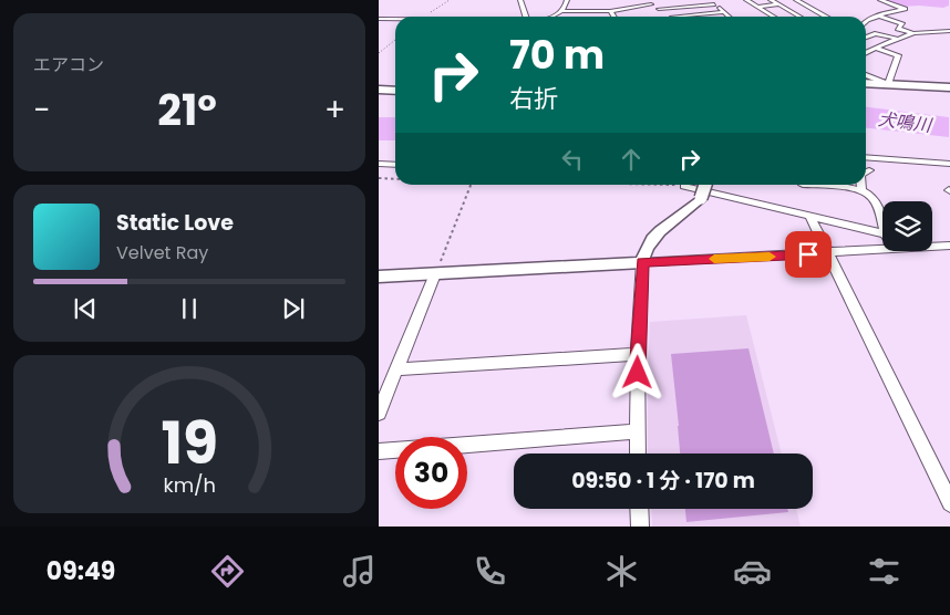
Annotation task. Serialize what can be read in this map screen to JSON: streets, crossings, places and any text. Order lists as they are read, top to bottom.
{
  "water": ["犬鳴川"],
  "page": {
    "tile": "エアコン",
    "turn": ["70 m", "右折"],
    "heat": ["−", "21°", "+"],
    "song": ["Static Love", "Velvet Ray"],
    "limit": "30",
    "trip": "09:50 · 1 分 · 170 m",
    "tabs": "09:49",
    "gauge": ["19", "km/h"]
  }
}
